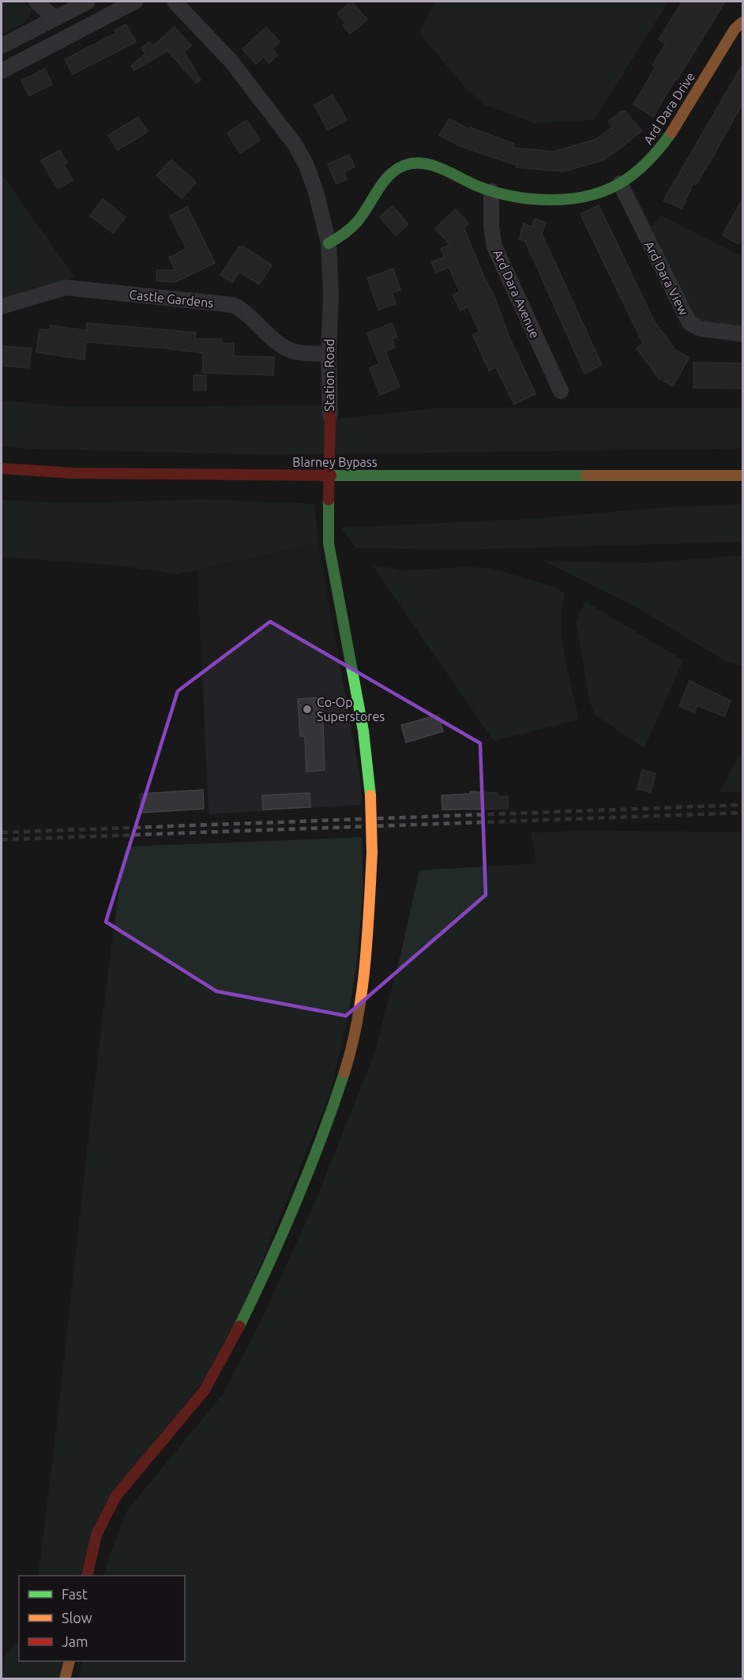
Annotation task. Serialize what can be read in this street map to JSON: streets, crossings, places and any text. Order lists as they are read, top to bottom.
{
  "streets": {
    "main road": ["Ard Dara Drive", "Station Road", "Blarney Bypass"],
    "street": ["Ard Dara View", "Ard Dara Avenue", "Castle Gardens"]
  },
  "crossings": [
    ["Ard Dara Drive", "Ard Dara View"],
    ["Ard Dara Drive", "Ard Dara Avenue"],
    ["Ard Dara Drive", "Station Road"],
    ["Castle Gardens", "Station Road"]
  ],
  "places": ["Co-Op Superstores"],
  "legend": ["Fast", "Slow", "Jam"]
}
